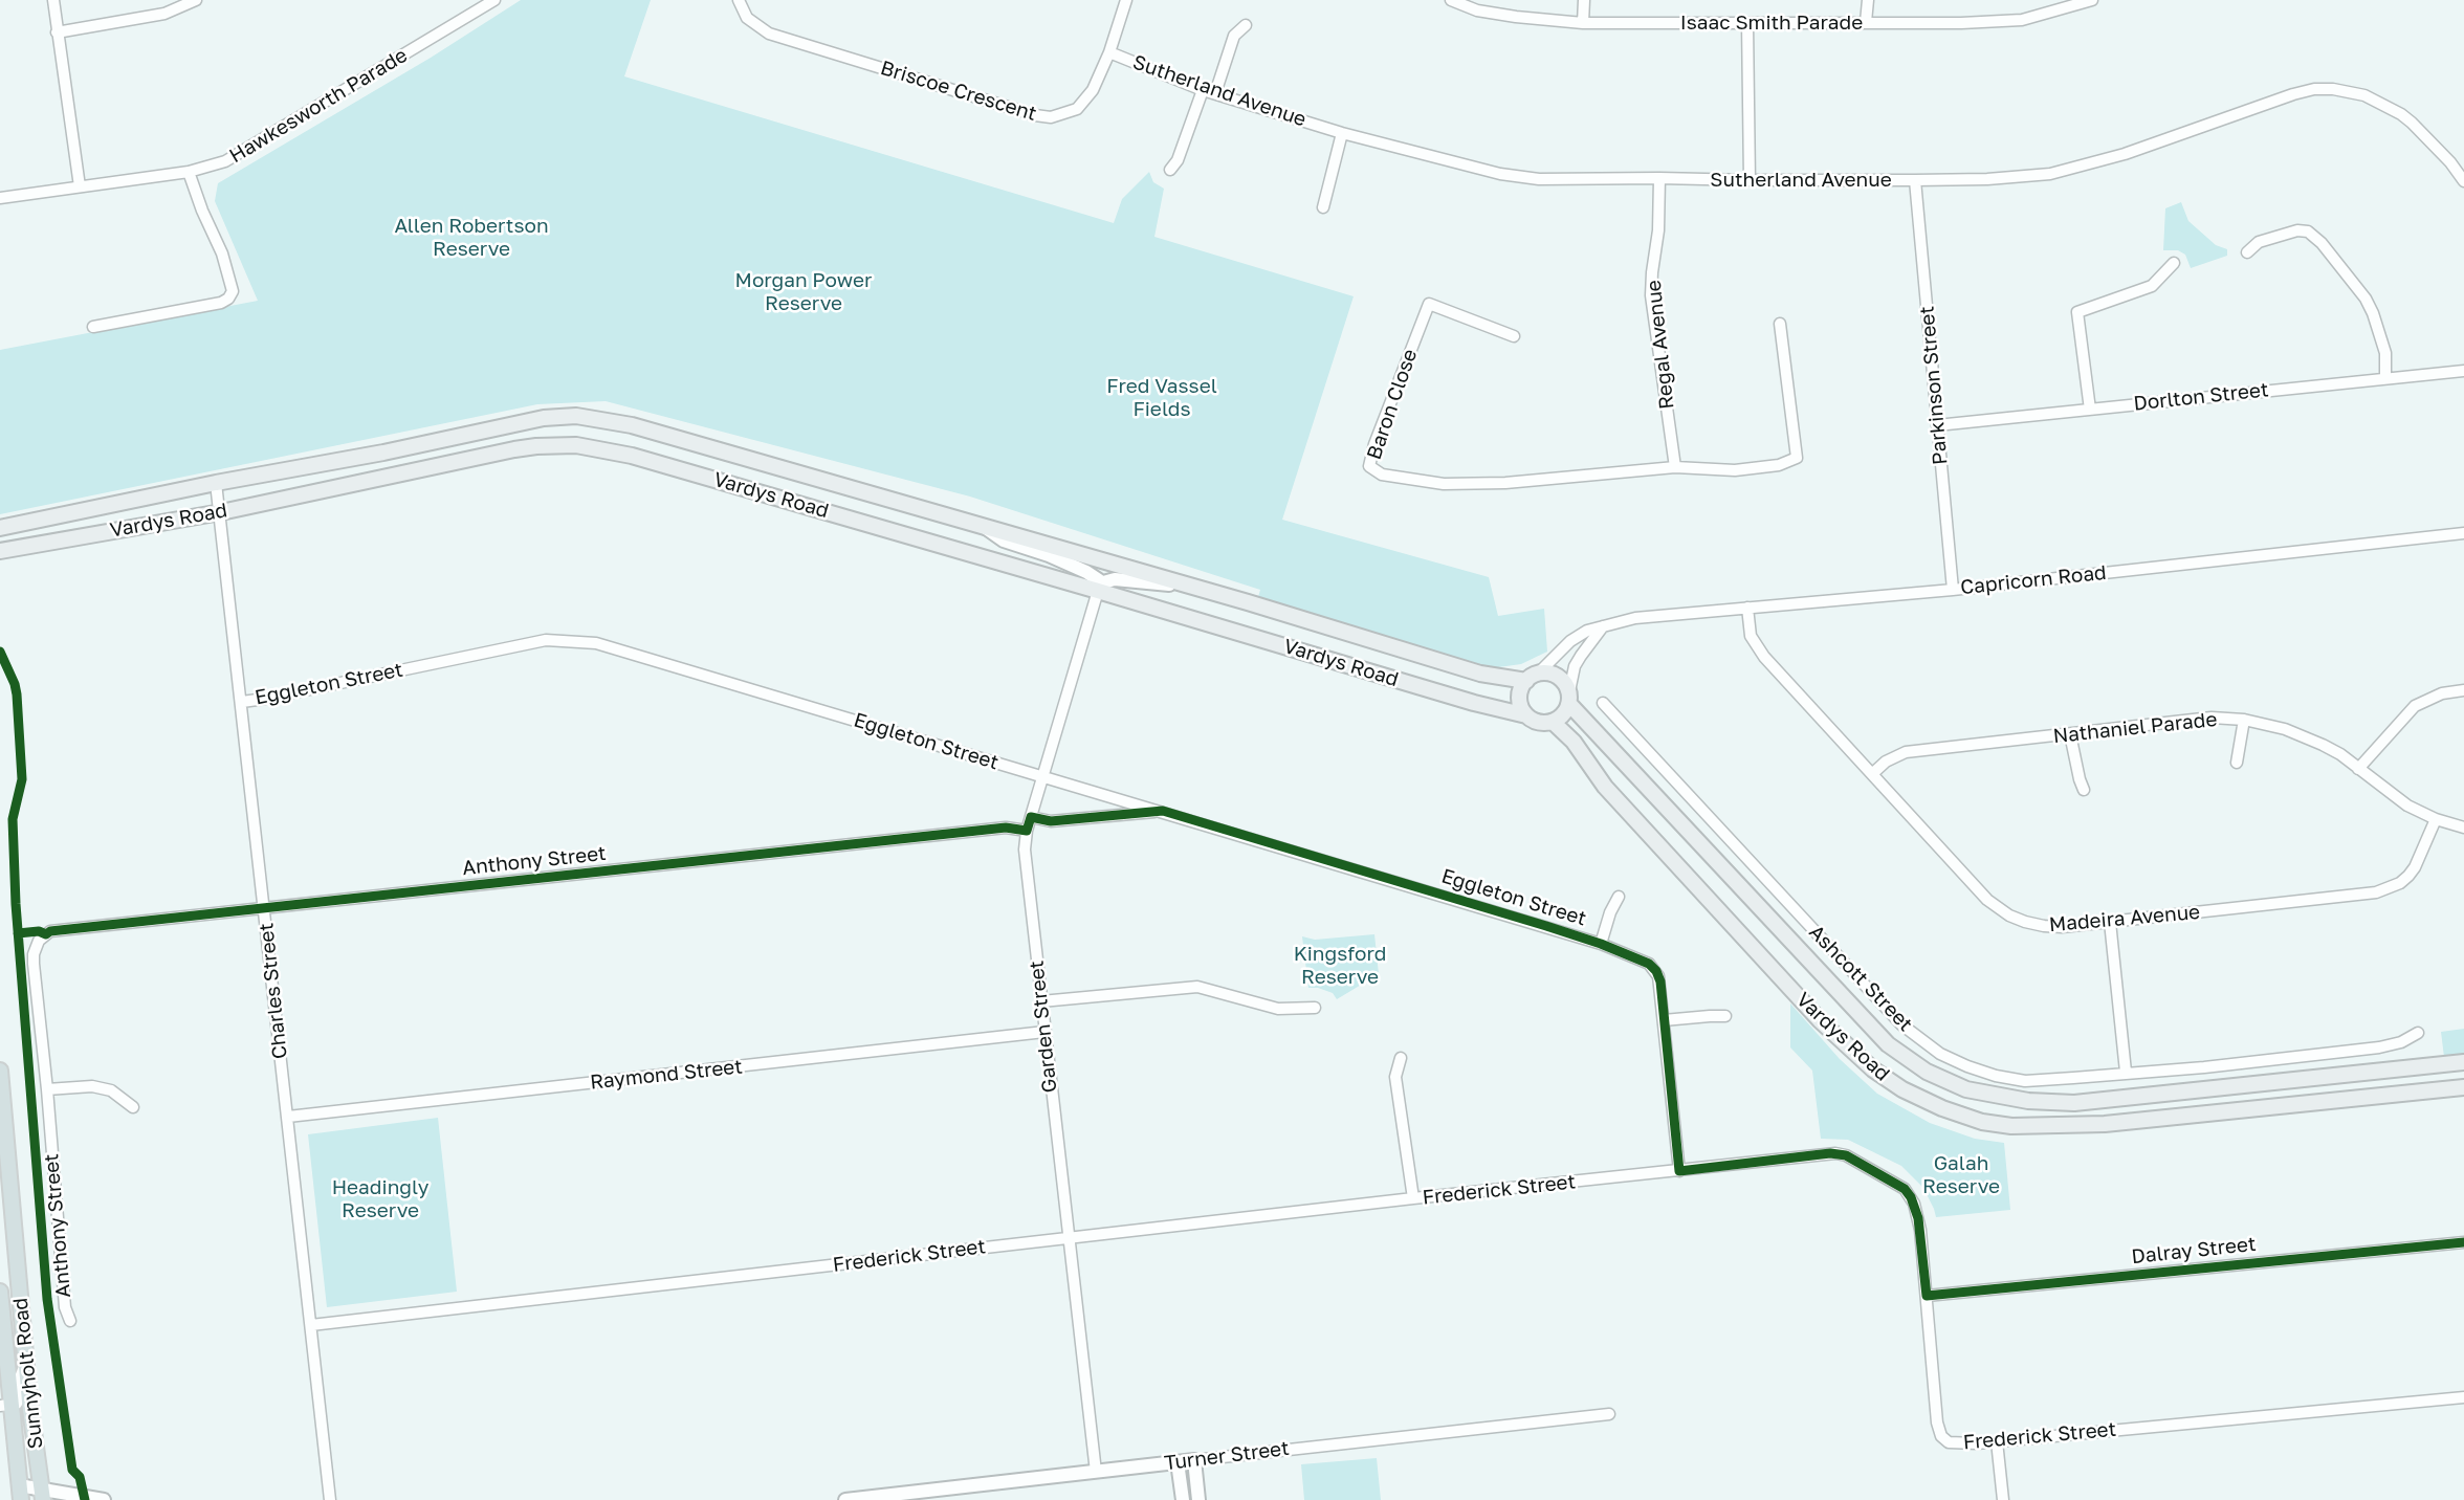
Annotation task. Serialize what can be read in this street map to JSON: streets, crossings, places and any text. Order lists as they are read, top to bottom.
{
  "streets": {
    "main road": ["Vardys Road", "Sunnyholt Road"],
    "street": [
      "Isaac Smith Parade",
      "Briscoe Crescent",
      "Sutherland Avenue",
      "Hawkesworth Parade",
      "Regal Avenue",
      "Parkinson Street",
      "Dorlton Street",
      "Baron Close",
      "Capricorn Road",
      "Eggleton Street",
      "Nathaniel Parade",
      "Anthony Street",
      "Madeira Avenue",
      "Ashcott Street",
      "Charles Street",
      "Garden Street",
      "Raymond Street",
      "Frederick Street",
      "Dalray Street",
      "Turner Street"
    ]
  },
  "crossings": [
    ["Briscoe Crescent", "Sutherland Avenue"],
    ["Sutherland Avenue", "Regal Avenue"],
    ["Sutherland Avenue", "Parkinson Street"],
    ["Regal Avenue", "Baron Close"],
    ["Parkinson Street", "Dorlton Street"],
    ["Parkinson Street", "Capricorn Road"],
    ["Vardys Road", "Capricorn Road"],
    ["Vardys Road", "Charles Street"],
    ["Vardys Road", "Garden Street"],
    ["Capricorn Road", "Madeira Avenue"],
    ["Eggleton Street", "Charles Street"],
    ["Eggleton Street", "Garden Street"],
    ["Eggleton Street", "Frederick Street"],
    ["Nathaniel Parade", "Madeira Avenue"],
    ["Anthony Street", "Charles Street"],
    ["Anthony Street", "Garden Street"],
    ["Charles Street", "Raymond Street"],
    ["Charles Street", "Frederick Street"],
    ["Garden Street", "Raymond Street"],
    ["Garden Street", "Frederick Street"],
    ["Garden Street", "Turner Street"],
    ["Frederick Street", "Dalray Street"]
  ],
  "parks": [
    "Allen Robertson Reserve",
    "Morgan Power Reserve",
    "Fred Vassel Fields",
    "Kingsford Reserve",
    "Galah Reserve",
    "Headingly Reserve"
  ]
}
